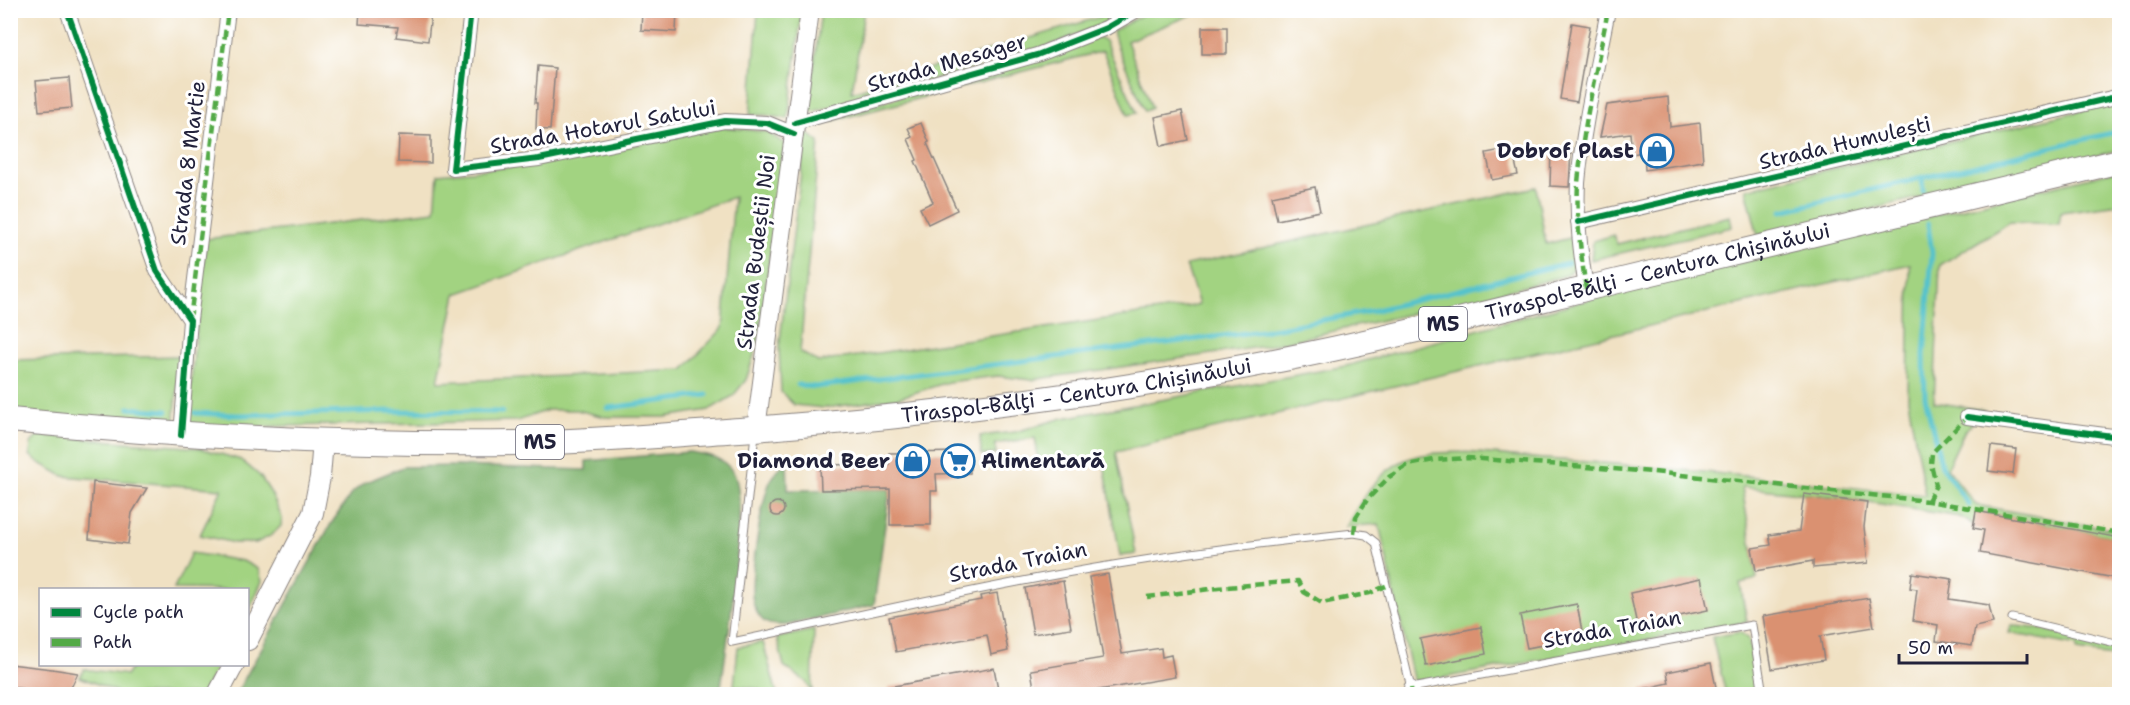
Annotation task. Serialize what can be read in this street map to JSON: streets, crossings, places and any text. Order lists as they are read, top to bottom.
{
  "streets": {
    "highway": ["Tiraspol-Bălţi - Centura Chișinăului", "M5"],
    "street": [
      "Strada Mesager",
      "Strada Hotarul Satului",
      "Strada Humulești",
      "Strada 8 Martie",
      "Strada Budeștii Noi"
    ],
    "lane": ["Strada Traian"]
  },
  "crossings": [
    ["Strada Mesager", "Strada Hotarul Satului"],
    ["Strada Mesager", "Strada Budeștii Noi"],
    ["Strada Hotarul Satului", "Strada Budeștii Noi"],
    ["Strada 8 Martie", "Tiraspol-Bălţi - Centura Chișinăului"],
    ["Strada Budeștii Noi", "Tiraspol-Bălţi - Centura Chișinăului"],
    ["Strada Budeștii Noi", "Strada Traian"],
    ["Tiraspol-Bălţi - Centura Chișinăului", "Strada Traian"]
  ],
  "places": {
    "shop": ["Dobrof Plast", "Diamond Beer"],
    "supermarket": ["Alimentară"]
  },
  "legend": ["Cycle path", "Path"],
  "scale_bar": "50 m"
}
